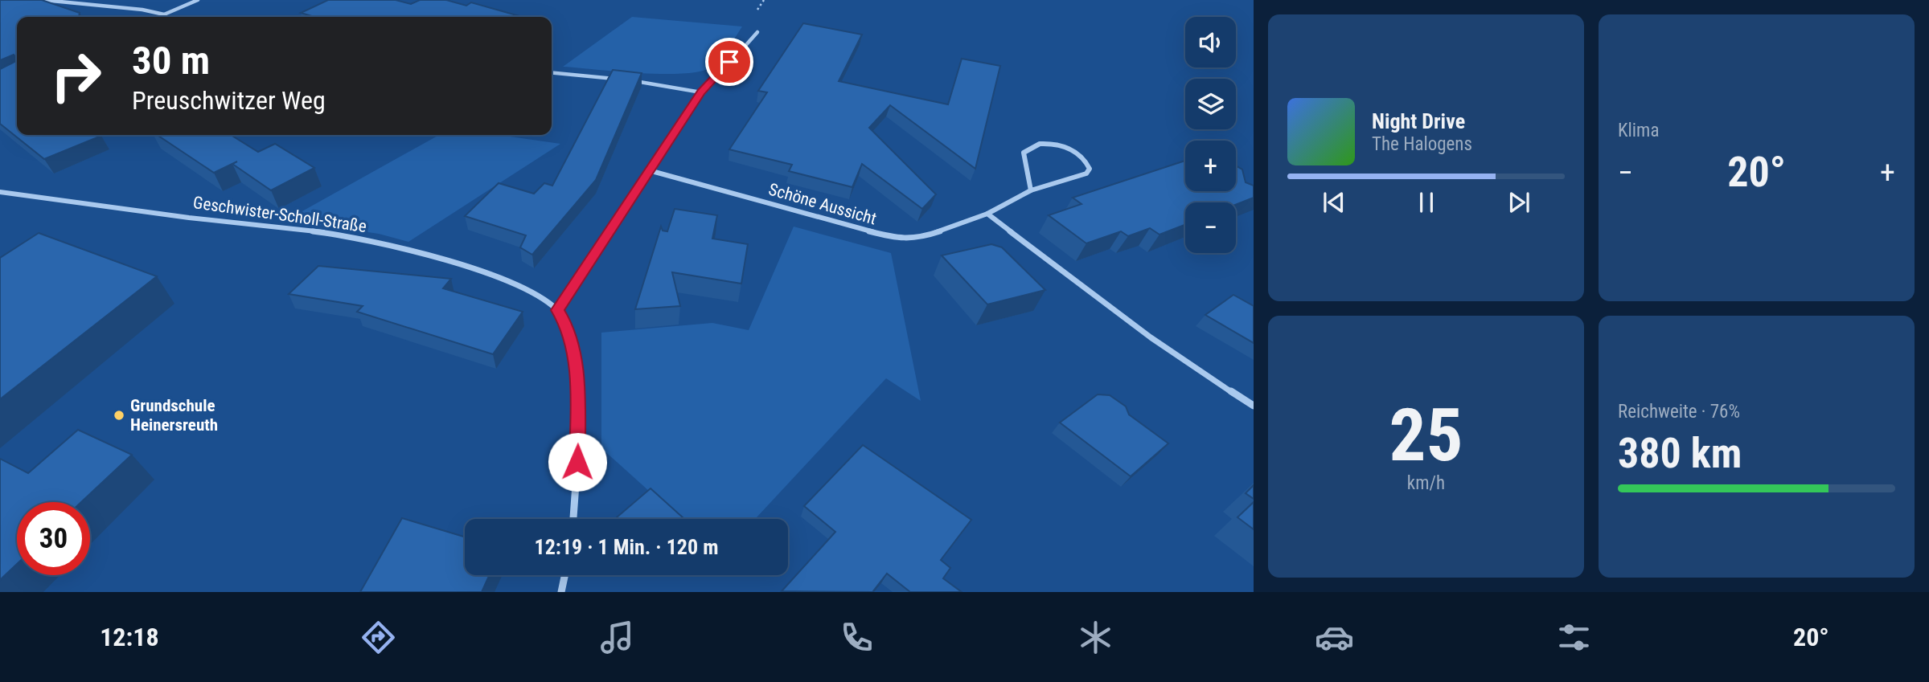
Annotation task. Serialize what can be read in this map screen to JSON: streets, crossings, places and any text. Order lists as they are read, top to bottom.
{
  "streets": {
    "street": ["Schöne Aussicht", "Geschwister-Scholl-Straße"]
  },
  "places": ["Grundschule Heinersreuth"],
  "page": {
    "tile": [
      "Klima",
      ["25", "km/h"],
      ["Reichweite · 76%", "380 km"]
    ],
    "map_buttons": ["+", "−"],
    "turn": ["30 m", "Preuschwitzer Weg"],
    "song": ["Night Drive", "The Halogens"],
    "heat": ["−", "20°", "+"],
    "limit": "30",
    "trip": "12:19 · 1 Min. · 120 m",
    "tabs": ["12:18", "20°"]
  }
}
